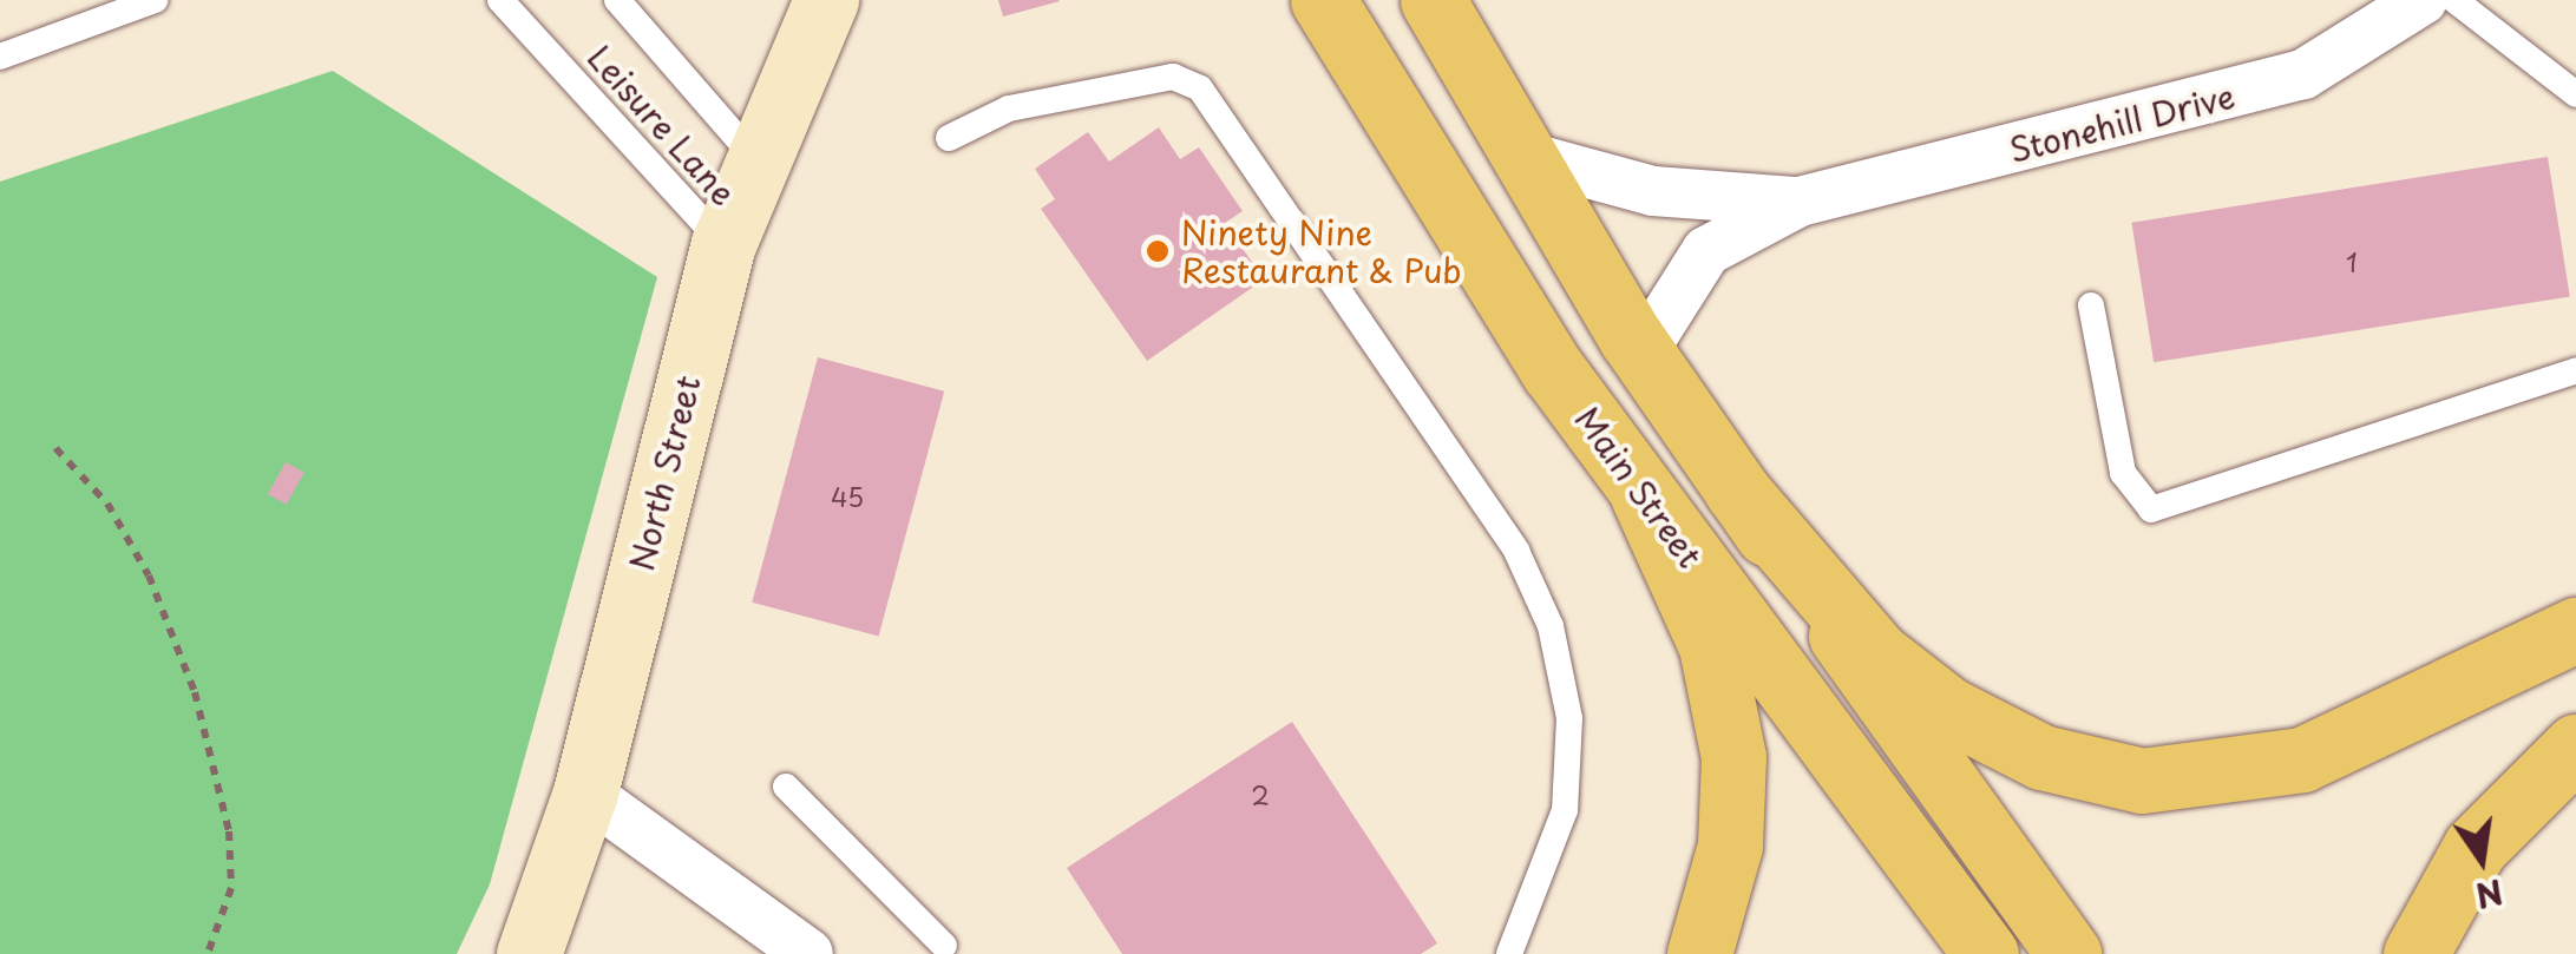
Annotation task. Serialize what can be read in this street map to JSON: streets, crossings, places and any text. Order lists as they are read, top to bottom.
{
  "streets": {
    "main road": ["North Street", "Main Street"],
    "street": ["Stonehill Drive"],
    "lane": ["Leisure Lane"]
  },
  "crossings": [
    ["Leisure Lane", "North Street"]
  ],
  "places": ["Ninety Nine Restaurant & Pub"],
  "house_numbers": ["1", "45", "2"],
  "north": "bottom"
}
